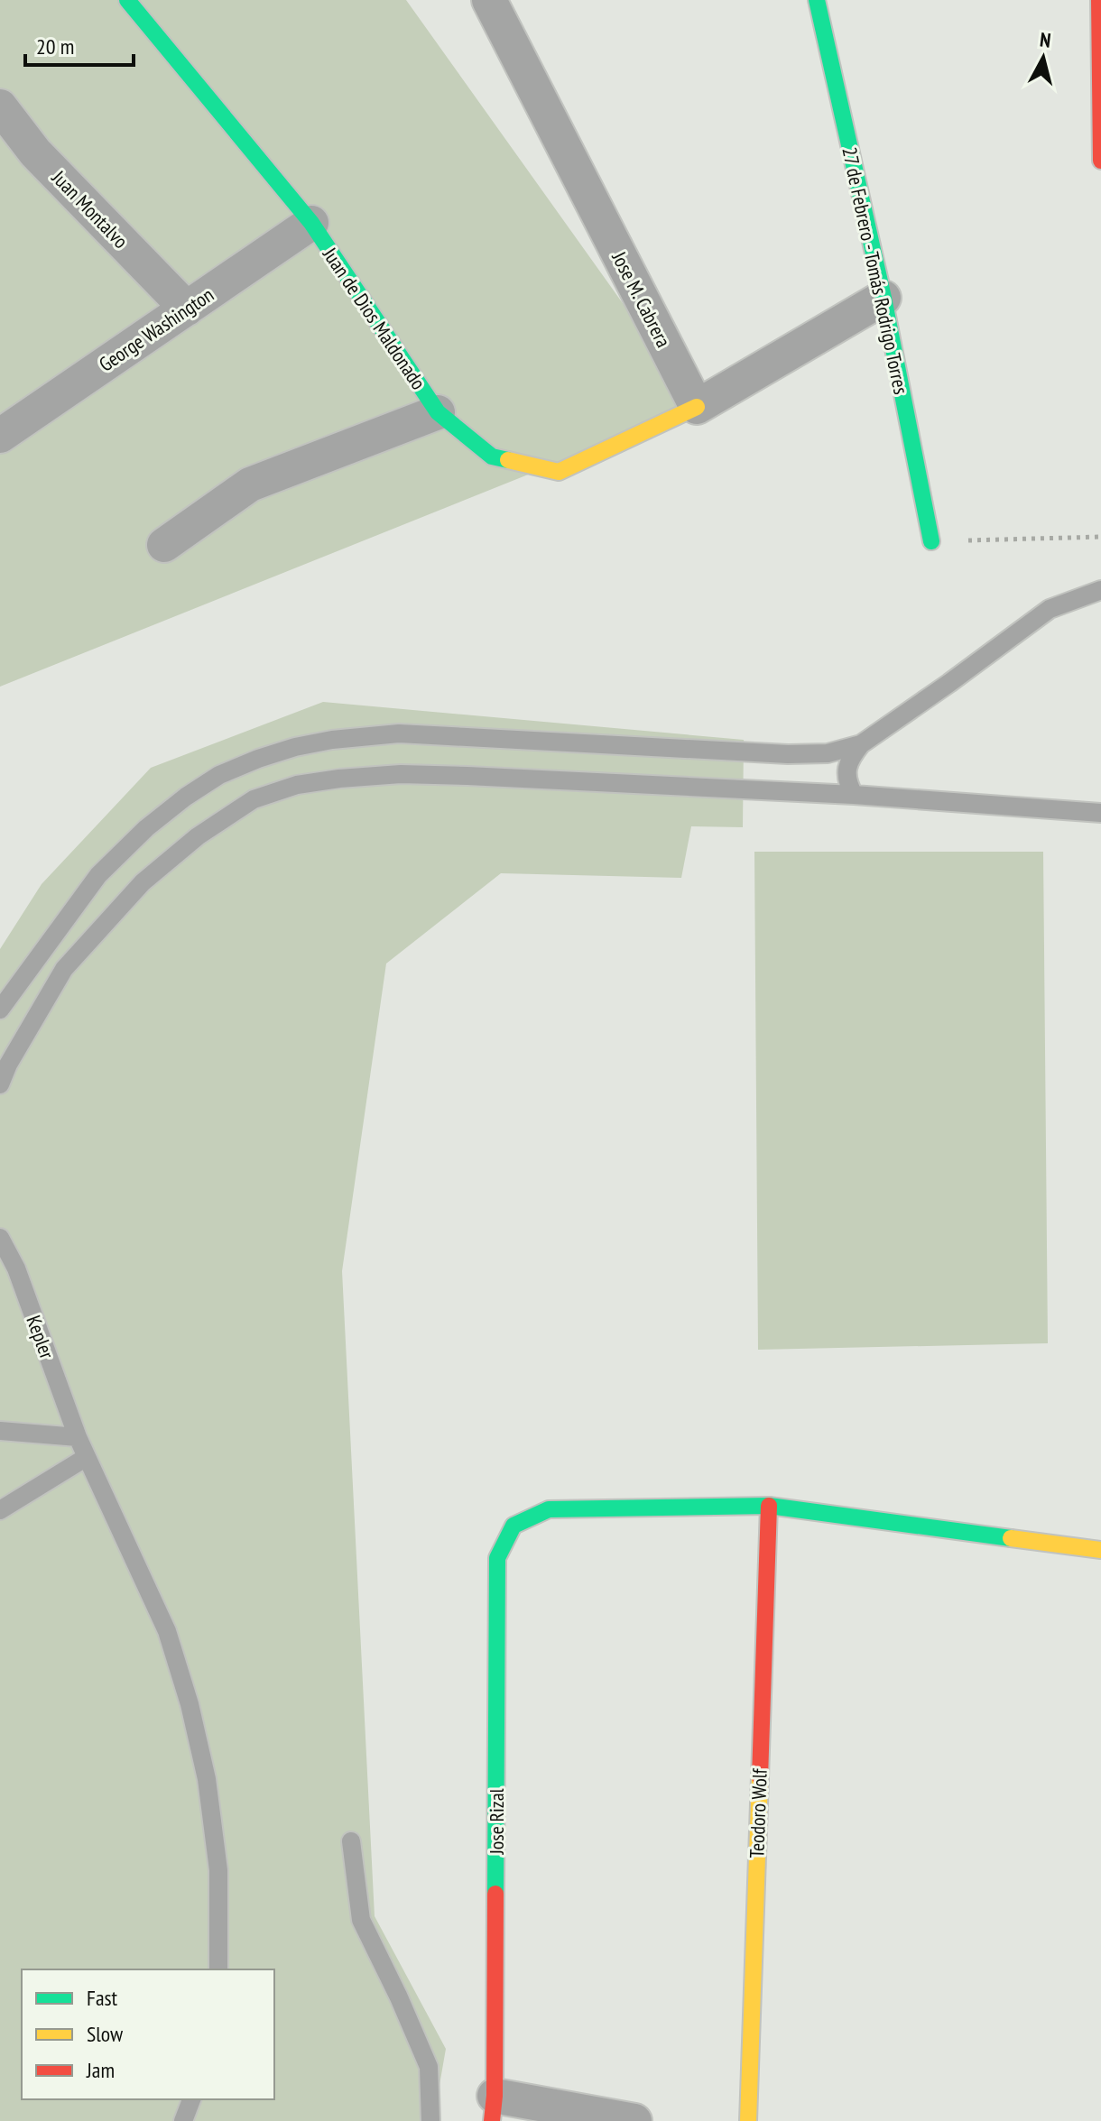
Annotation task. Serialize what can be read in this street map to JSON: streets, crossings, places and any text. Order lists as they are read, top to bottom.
{
  "streets": {
    "street": [
      "Juan Montalvo",
      "27 de Febrero - Tomás Rodrigo Torres",
      "Jose M. Cabrera",
      "Juan de Dios Maldonado",
      "George Washington",
      "Teodoro Wolf",
      "Jose Rizal"
    ],
    "lane": ["Kepler"]
  },
  "crossings": [
    ["Juan Montalvo", "George Washington"],
    ["Jose M. Cabrera", "Juan de Dios Maldonado"],
    ["Juan de Dios Maldonado", "George Washington"],
    ["Teodoro Wolf", "Jose Rizal"]
  ],
  "legend": ["Fast", "Slow", "Jam"],
  "scale_bar": "20 m",
  "north": "top"
}
